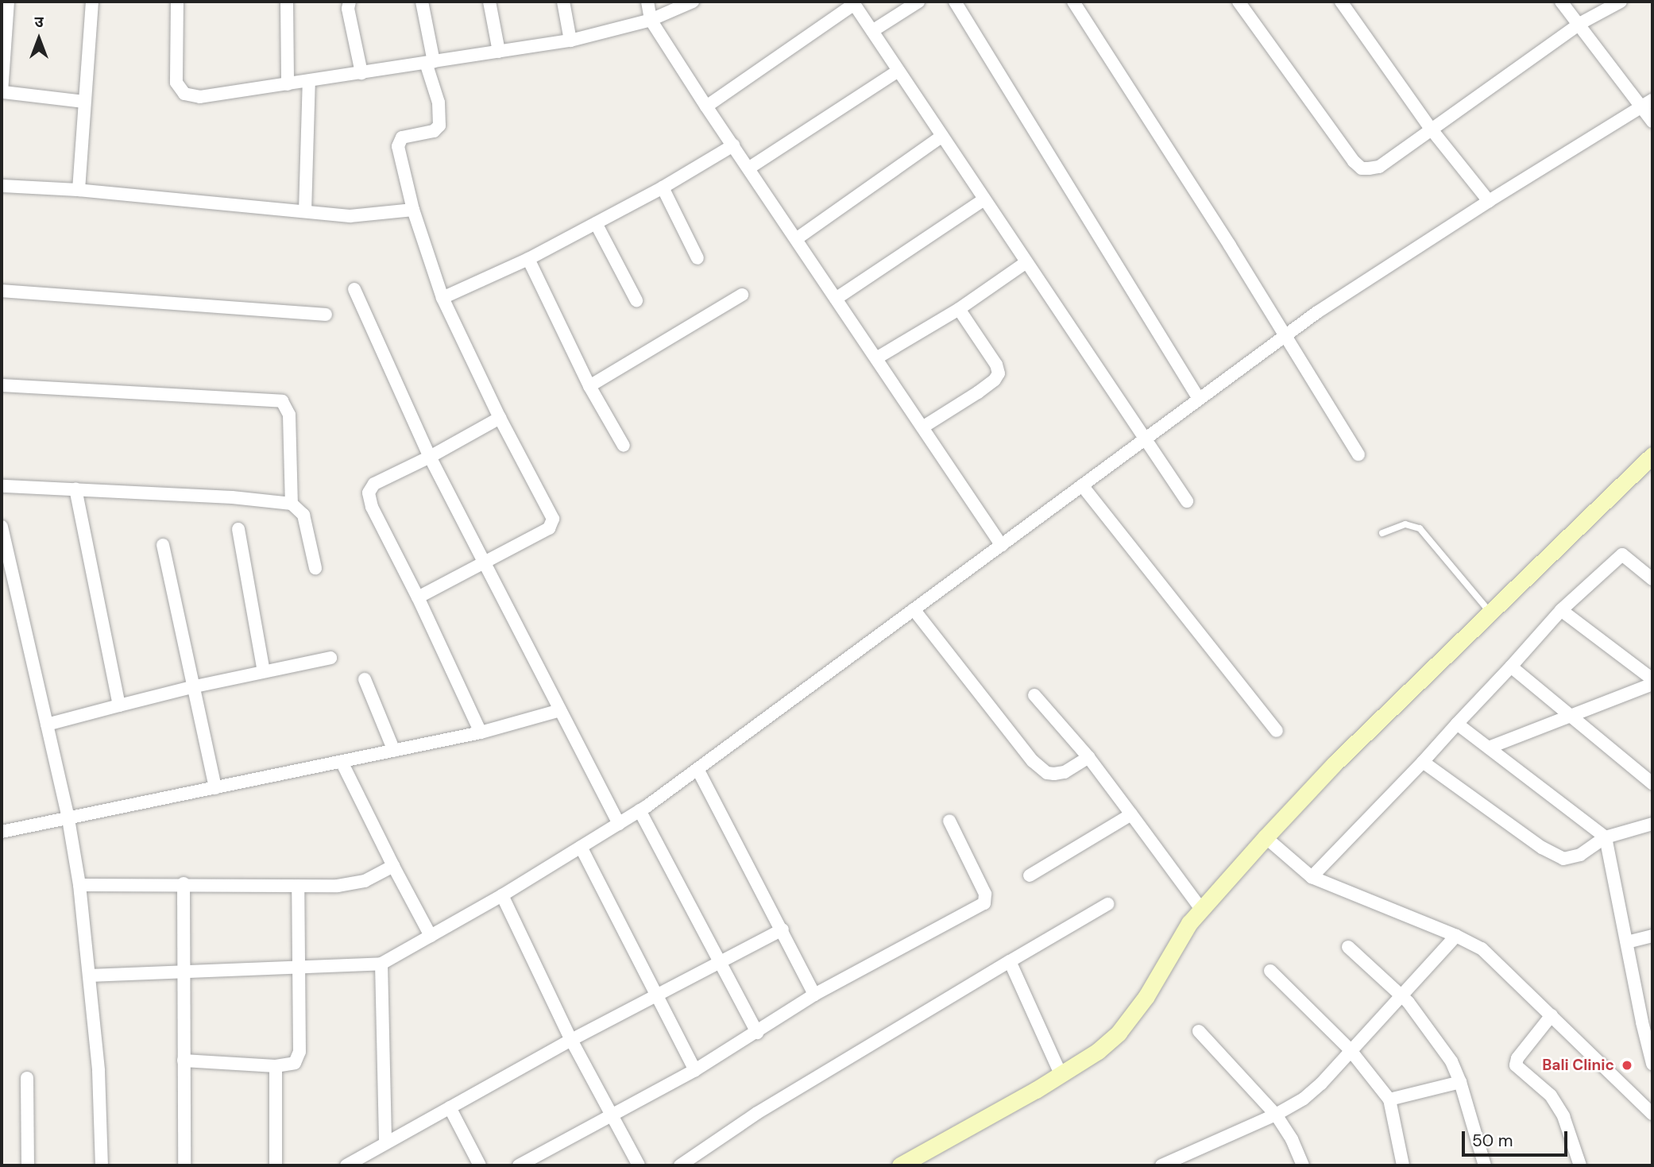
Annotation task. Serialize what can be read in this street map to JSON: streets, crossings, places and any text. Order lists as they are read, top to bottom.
{
  "places": ["Bali Clinic"],
  "scale_bar": "50 m",
  "north": "top"
}
